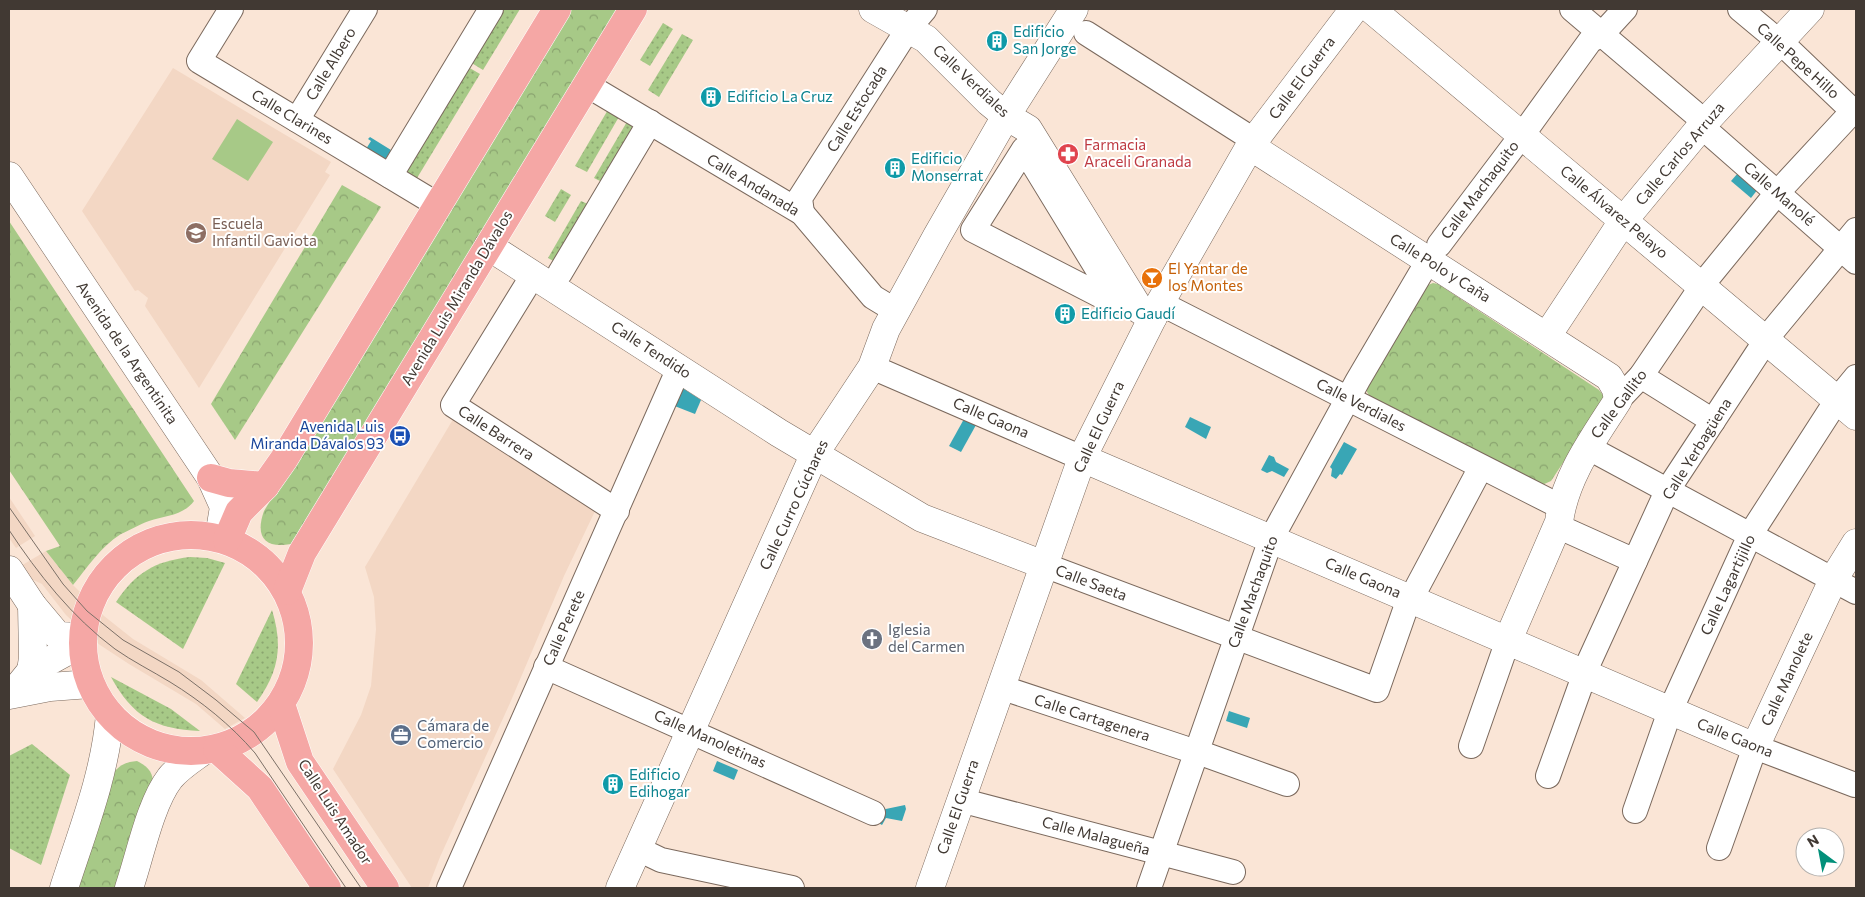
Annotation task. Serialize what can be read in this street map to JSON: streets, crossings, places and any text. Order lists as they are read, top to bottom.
{
  "streets": {
    "main road": ["Avenida Luis Miranda Dávalos", "Calle Luis Amador"],
    "street": [
      "Calle Pepe Hillo",
      "Calle Albero",
      "Calle El Guerra",
      "Calle Verdiales",
      "Calle Estocada",
      "Calle Clarines",
      "Calle Carlos Arruza",
      "Calle Andanada",
      "Calle Machaquito",
      "Calle Manolé",
      "Calle Álvarez Pelayo",
      "Calle Polo y Caña",
      "Calle Tendido",
      "Avenida de la Argentinita",
      "Calle Gallito",
      "Calle Gaona",
      "Calle Barrera",
      "Calle Yerbagüena",
      "Calle Curro Cúchares",
      "Calle Saeta",
      "Calle Lagartijillo",
      "Calle Perete",
      "Calle Manolete",
      "Calle Cartagenera",
      "Calle Manoletinas",
      "Calle Malagueña"
    ]
  },
  "crossings": [
    ["Calle Pepe Hillo", "Calle Carlos Arruza"],
    ["Calle Pepe Hillo", "Calle Gallito"],
    ["Calle Albero", "Calle Clarines"],
    ["Calle El Guerra", "Calle Verdiales"],
    ["Calle El Guerra", "Calle Polo y Caña"],
    ["Calle El Guerra", "Calle Gaona"],
    ["Calle El Guerra", "Calle Saeta"],
    ["Calle El Guerra", "Calle Cartagenera"],
    ["Calle El Guerra", "Calle Malagueña"],
    ["Calle Verdiales", "Calle Estocada"],
    ["Calle Verdiales", "Calle Machaquito"],
    ["Calle Verdiales", "Calle Gallito"],
    ["Calle Verdiales", "Calle Yerbagüena"],
    ["Calle Verdiales", "Calle Curro Cúchares"],
    ["Calle Estocada", "Calle Andanada"],
    ["Calle Carlos Arruza", "Calle Manolé"],
    ["Calle Carlos Arruza", "Calle Álvarez Pelayo"],
    ["Calle Carlos Arruza", "Calle Polo y Caña"],
    ["Calle Andanada", "Avenida Luis Miranda Dávalos"],
    ["Calle Andanada", "Calle Curro Cúchares"],
    ["Calle Machaquito", "Calle Manolé"],
    ["Calle Machaquito", "Calle Álvarez Pelayo"],
    ["Calle Machaquito", "Calle Polo y Caña"],
    ["Calle Machaquito", "Calle Gaona"],
    ["Calle Machaquito", "Calle Saeta"],
    ["Calle Machaquito", "Calle Malagueña"],
    ["Calle Manolé", "Calle Gallito"],
    ["Calle Manolé", "Calle Yerbagüena"],
    ["Calle Álvarez Pelayo", "Calle Gallito"],
    ["Calle Álvarez Pelayo", "Calle Yerbagüena"],
    ["Calle Álvarez Pelayo", "Calle Lagartijillo"],
    ["Calle Polo y Caña", "Calle Gallito"],
    ["Avenida Luis Miranda Dávalos", "Calle Tendido"],
    ["Calle Tendido", "Calle Barrera"],
    ["Calle Tendido", "Calle Curro Cúchares"],
    ["Calle Tendido", "Calle Saeta"],
    ["Calle Tendido", "Calle Perete"],
    ["Calle Gallito", "Calle Gaona"],
    ["Calle Gaona", "Calle Yerbagüena"],
    ["Calle Gaona", "Calle Curro Cúchares"],
    ["Calle Gaona", "Calle Saeta"],
    ["Calle Gaona", "Calle Lagartijillo"],
    ["Calle Gaona", "Calle Manolete"],
    ["Calle Barrera", "Calle Perete"],
    ["Calle Curro Cúchares", "Calle Saeta"],
    ["Calle Curro Cúchares", "Calle Manoletinas"],
    ["Calle Perete", "Calle Manoletinas"]
  ],
  "places": {
    "building": [
      "Edificio San Jorge",
      "Edificio La Cruz",
      "Edificio Monserrat",
      "Edificio Gaudí",
      "Edificio Edihogar"
    ],
    "pharmacy": ["Farmacia Araceli Granada"],
    "school or university": ["Escuela Infantil Gaviota"],
    "bar": ["El Yantar de los Montes"],
    "bus stop": ["Avenida Luis Miranda Dávalos 93"],
    "church": ["Iglesia del Carmen"],
    "office": ["Cámara de Comercio"]
  },
  "north": "top left"
}
